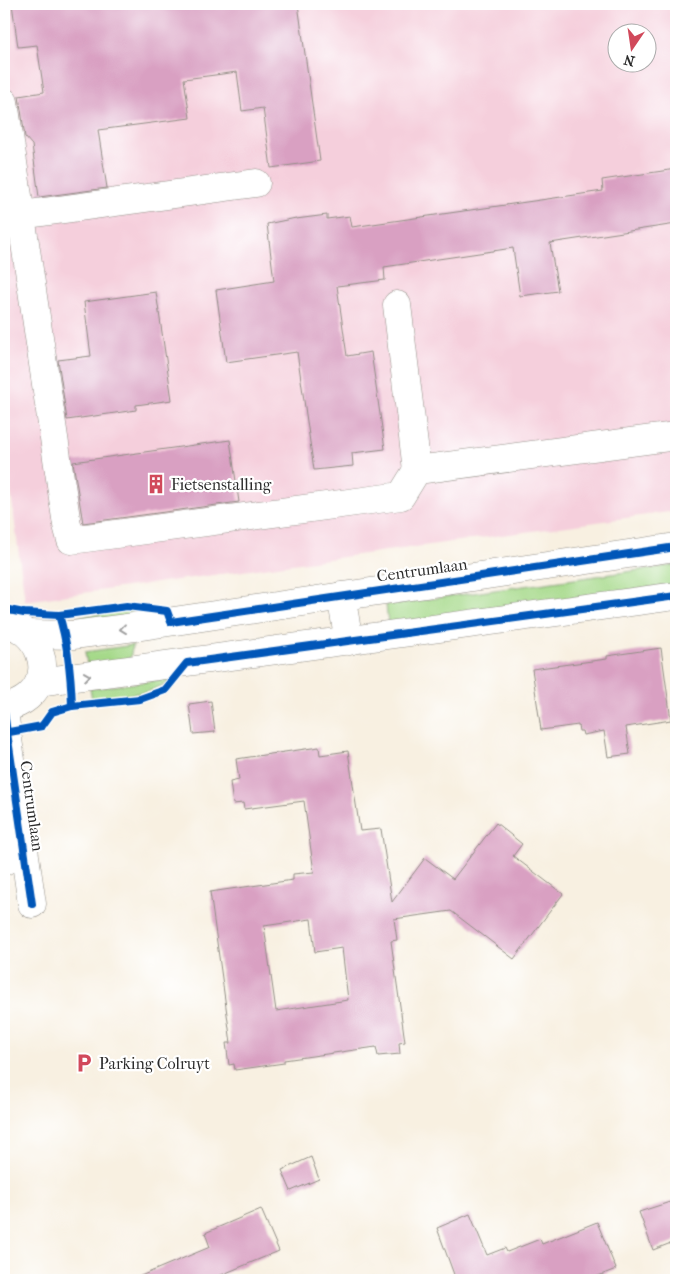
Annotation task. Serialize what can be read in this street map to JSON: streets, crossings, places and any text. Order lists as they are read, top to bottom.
{
  "streets": {
    "street": ["Centrumlaan"]
  },
  "places": {
    "building": ["Fietsenstalling"],
    "parking": ["Parking Colruyt"]
  },
  "north": "bottom"
}
